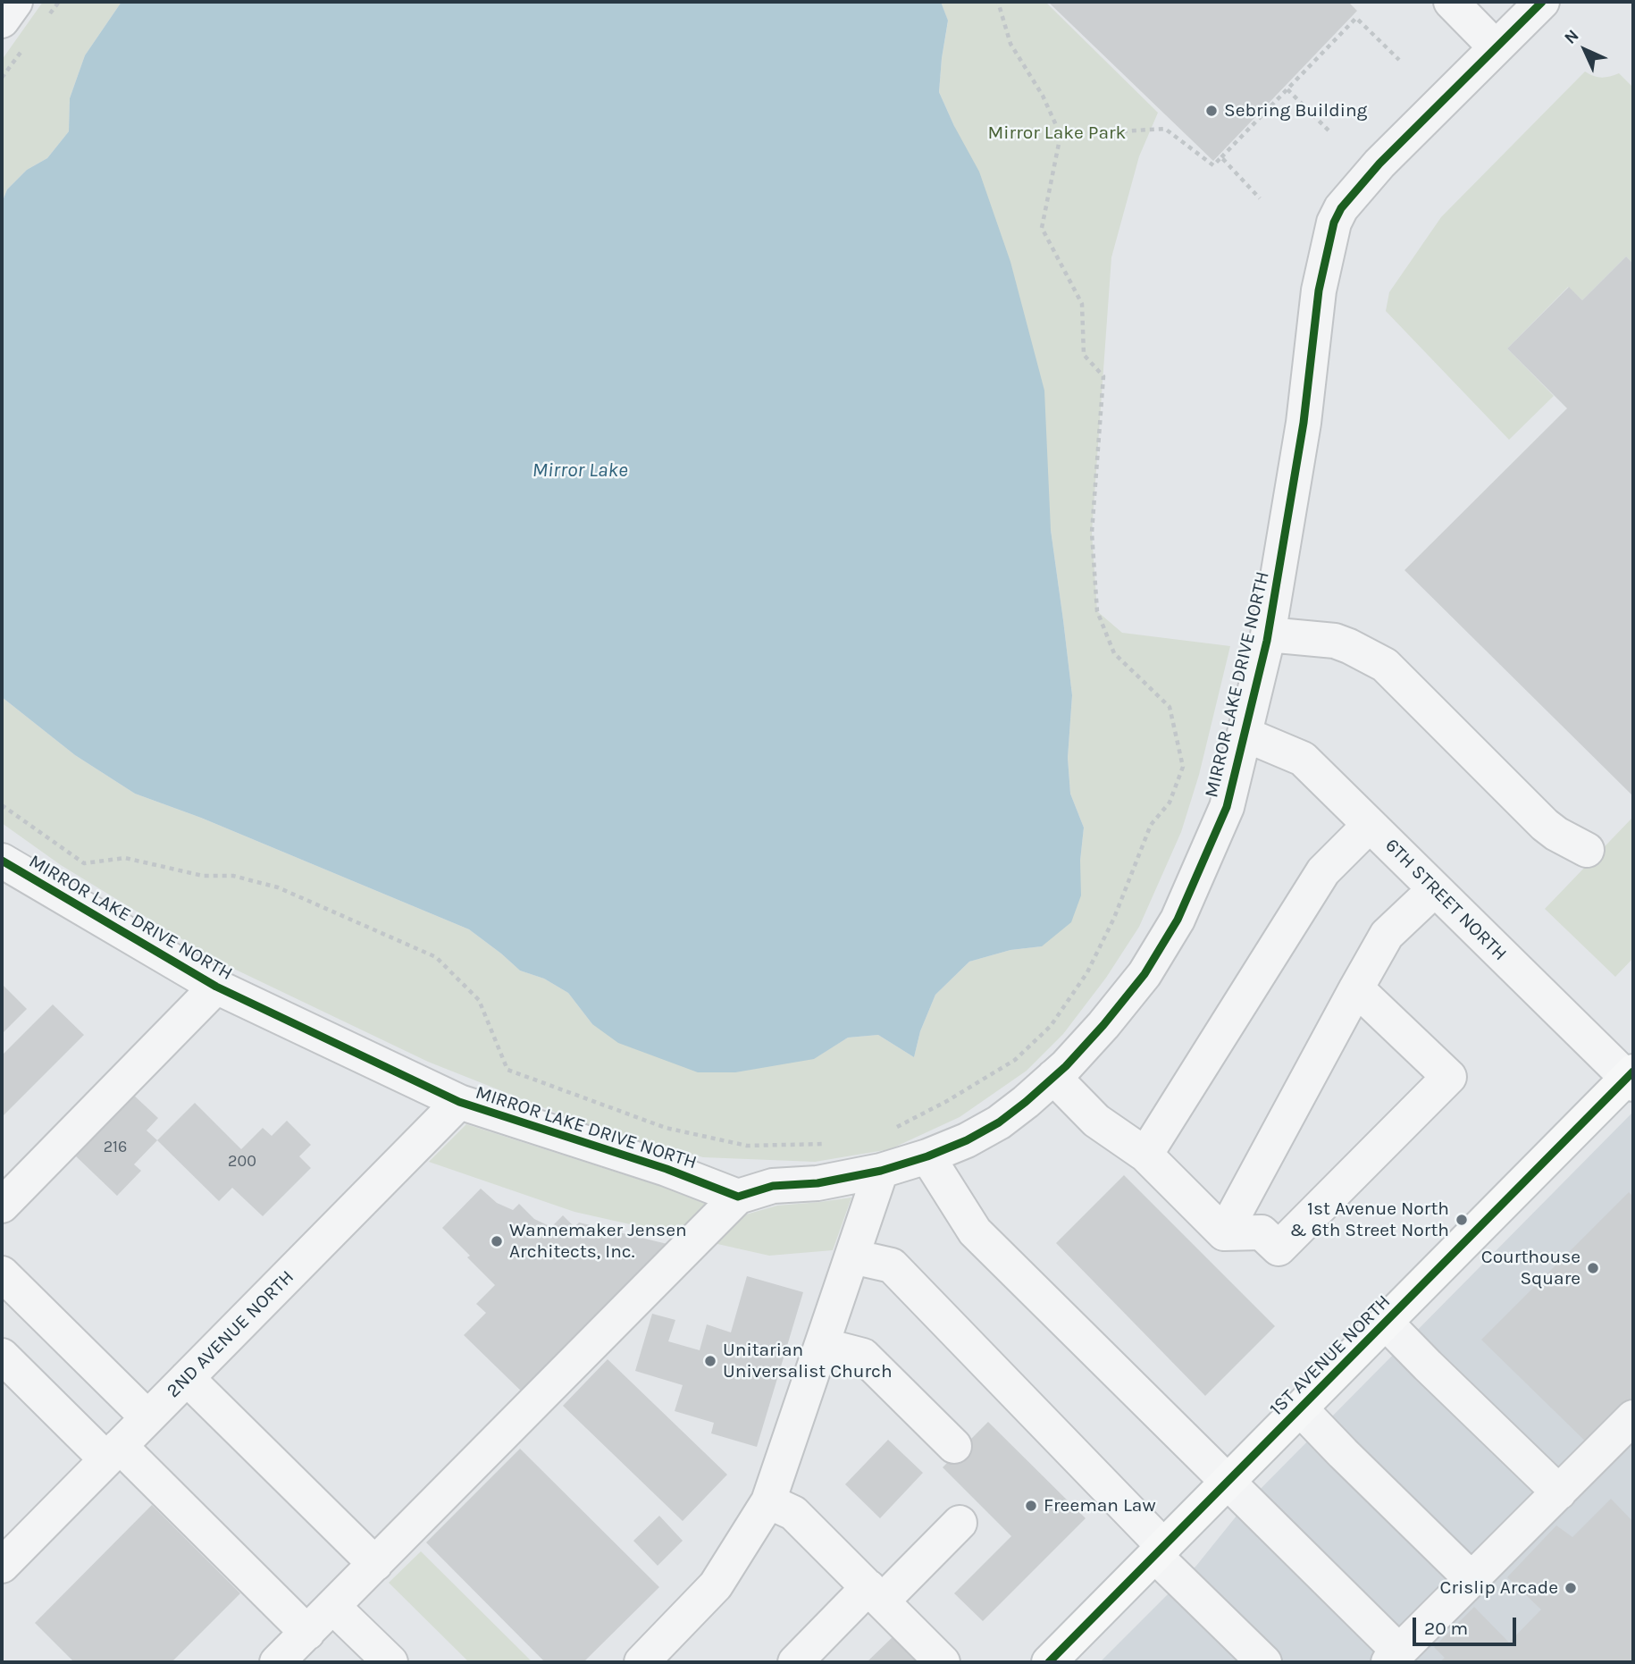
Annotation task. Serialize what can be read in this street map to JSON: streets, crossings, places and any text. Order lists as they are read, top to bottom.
{
  "streets": {
    "main road": ["1ST AVENUE NORTH"],
    "street": ["MIRROR LAKE DRIVE NORTH", "6TH STREET NORTH", "2ND AVENUE NORTH"]
  },
  "crossings": [
    ["MIRROR LAKE DRIVE NORTH", "6TH STREET NORTH"],
    ["MIRROR LAKE DRIVE NORTH", "2ND AVENUE NORTH"],
    ["6TH STREET NORTH", "1ST AVENUE NORTH"]
  ],
  "water": ["Mirror Lake"],
  "parks": ["Mirror Lake Park"],
  "places": [
    "Sebring Building",
    "1st Avenue North & 6th Street North",
    "Wannemaker Jensen Architects, Inc.",
    "Courthouse Square",
    "Unitarian Universalist Church",
    "Freeman Law",
    "Crislip Arcade"
  ],
  "house_numbers": ["216", "200"],
  "scale_bar": "20 m",
  "north": "top left"
}
